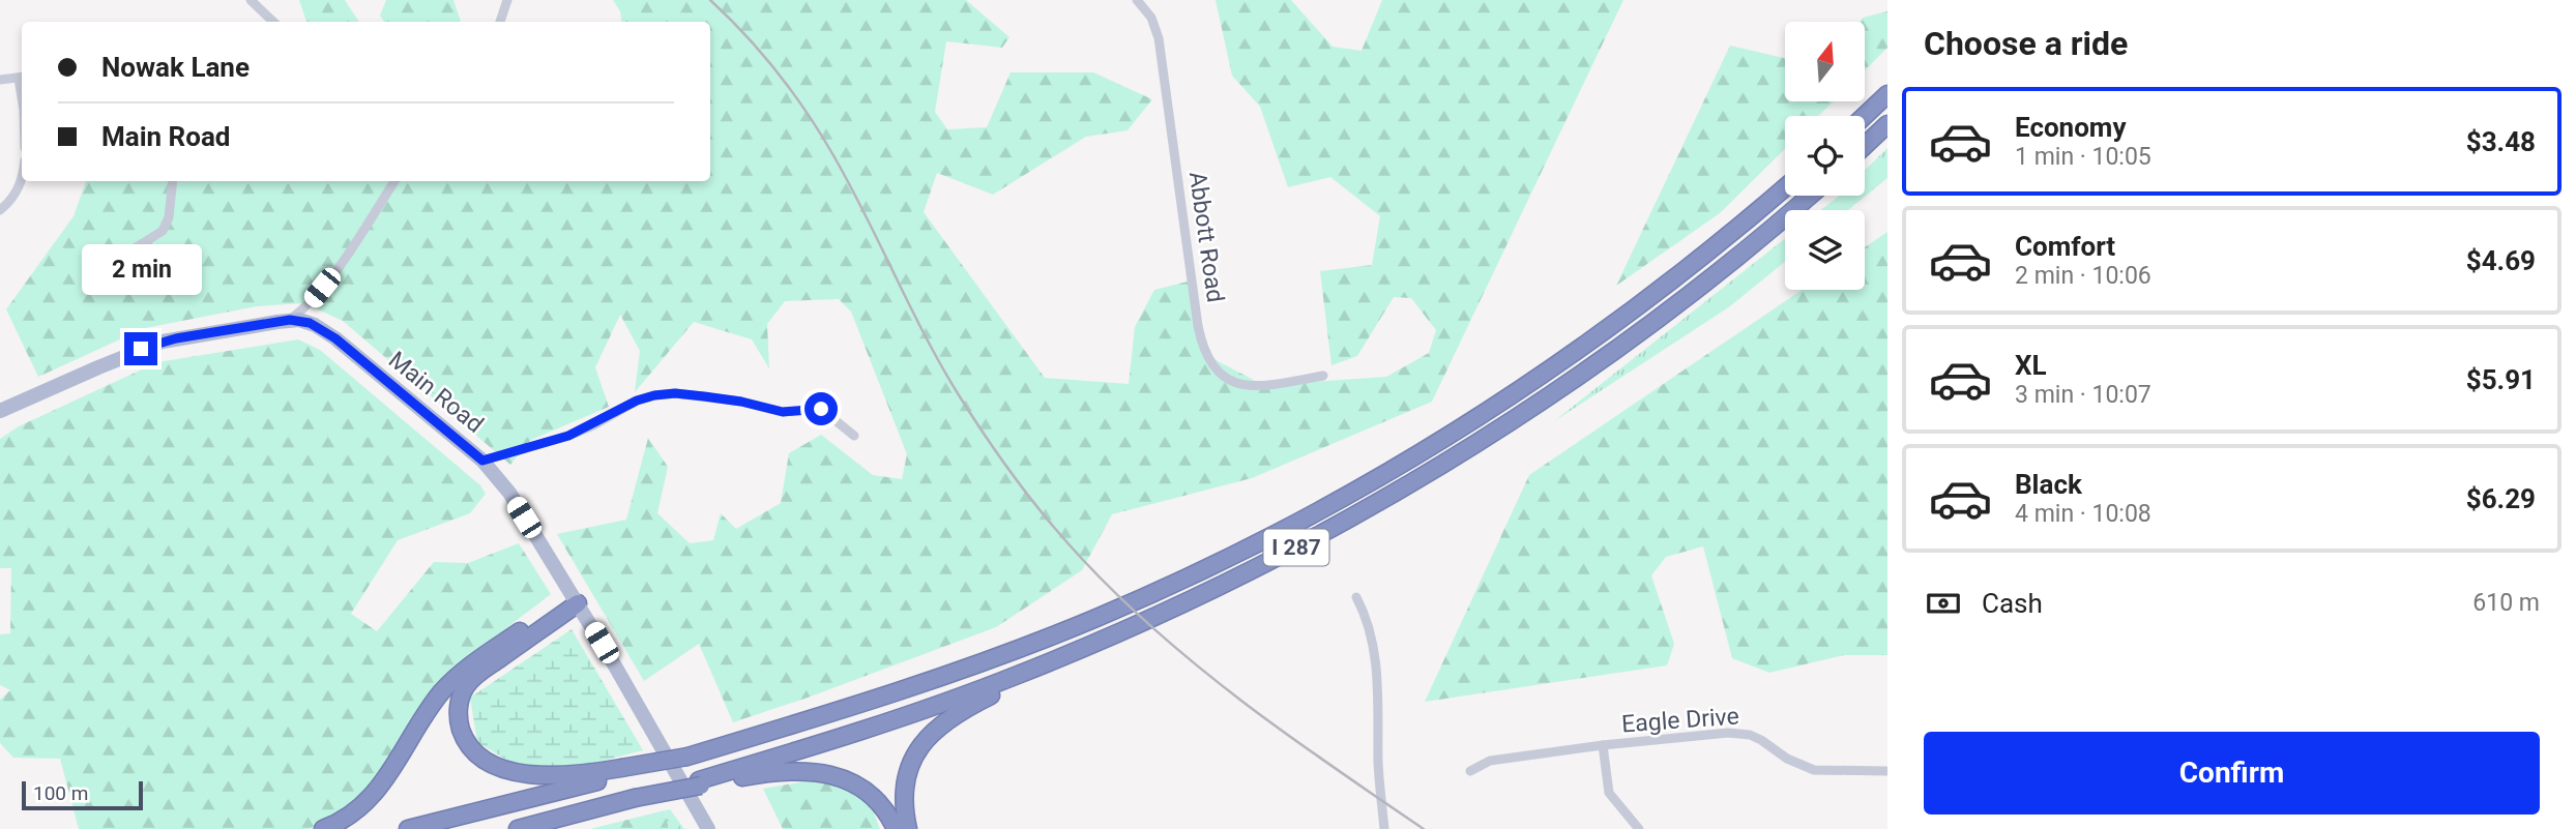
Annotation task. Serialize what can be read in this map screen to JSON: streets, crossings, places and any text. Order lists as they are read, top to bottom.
{
  "streets": {
    "highway": ["I 287"],
    "main road": ["Main Road"],
    "street": ["Abbott Road", "Eagle Drive"]
  },
  "scale_bar": "100 m",
  "north": "top",
  "page": {
    "heading": "Choose a ride",
    "banner": ["Nowak Lane", "Main Road"],
    "list": [
      {
        "name": "Economy",
        "note": "1 min · 10:05",
        "value": "$3.48"
      },
      {
        "name": "Comfort",
        "note": "2 min · 10:06",
        "value": "$4.69"
      },
      {
        "name": "XL",
        "note": "3 min · 10:07",
        "value": "$5.91"
      },
      {
        "name": "Black",
        "note": "4 min · 10:08",
        "value": "$6.29"
      }
    ],
    "bubble": "2 min",
    "pay": ["Cash", "610 m"],
    "buttons": "Confirm",
    "scale": "100 m"
  }
}
